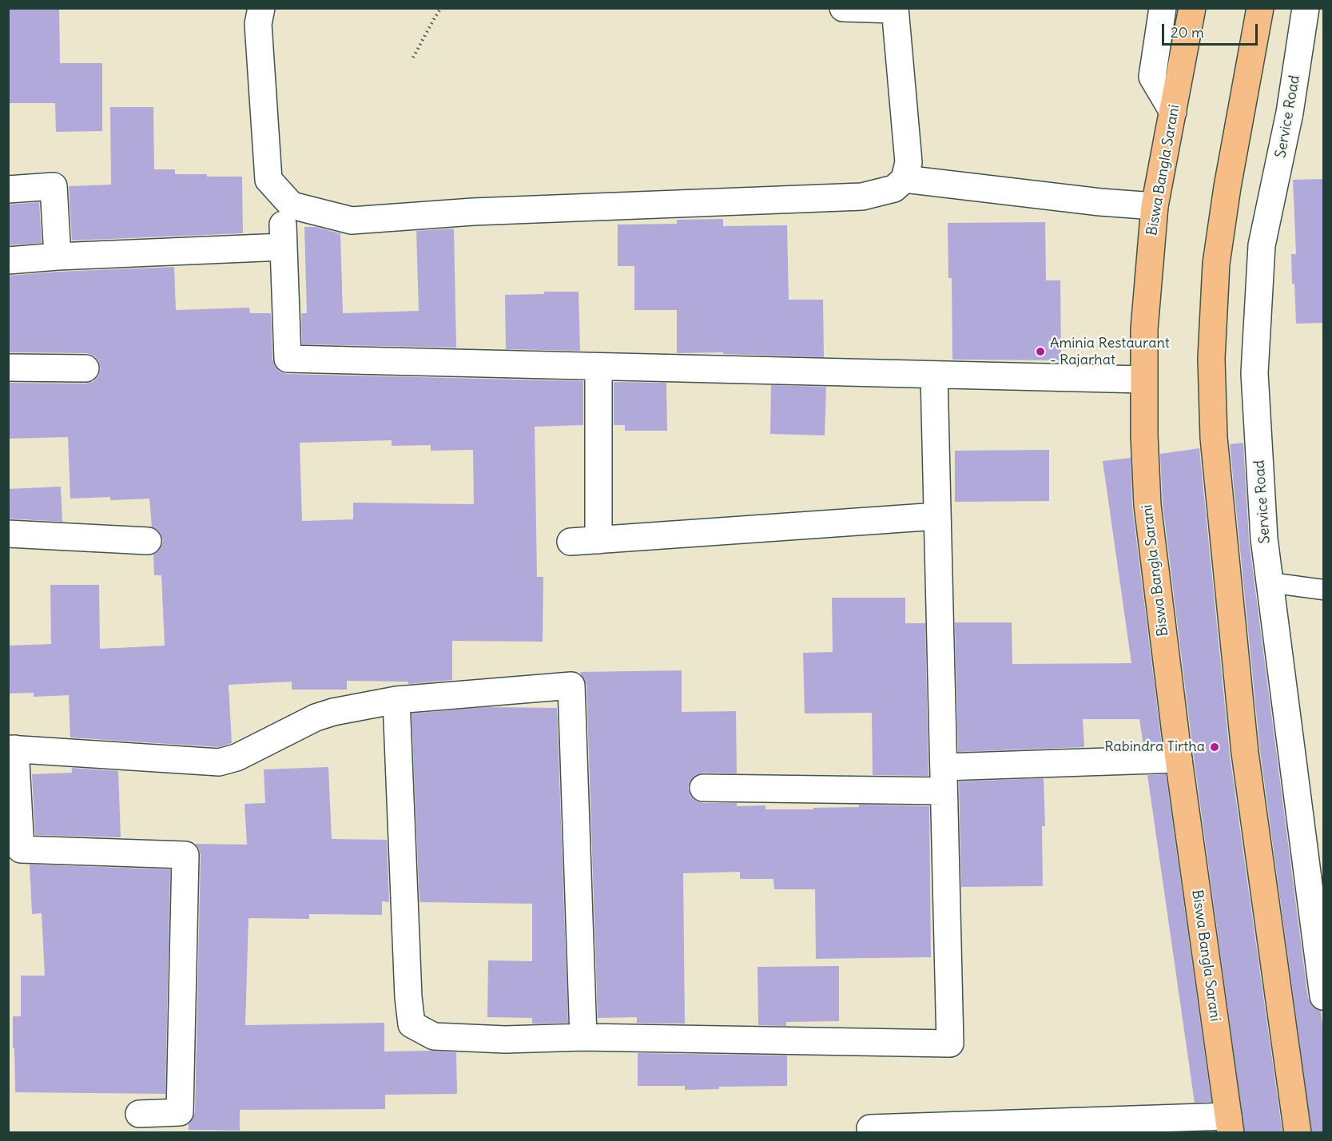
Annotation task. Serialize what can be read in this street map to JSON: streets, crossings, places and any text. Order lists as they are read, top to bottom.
{
  "streets": {
    "main road": ["Biswa Bangla Sarani"],
    "street": ["Service Road"]
  },
  "places": ["Aminia Restaurant - Rajarhat", "Rabindra Tirtha"],
  "scale_bar": "20 m"
}
